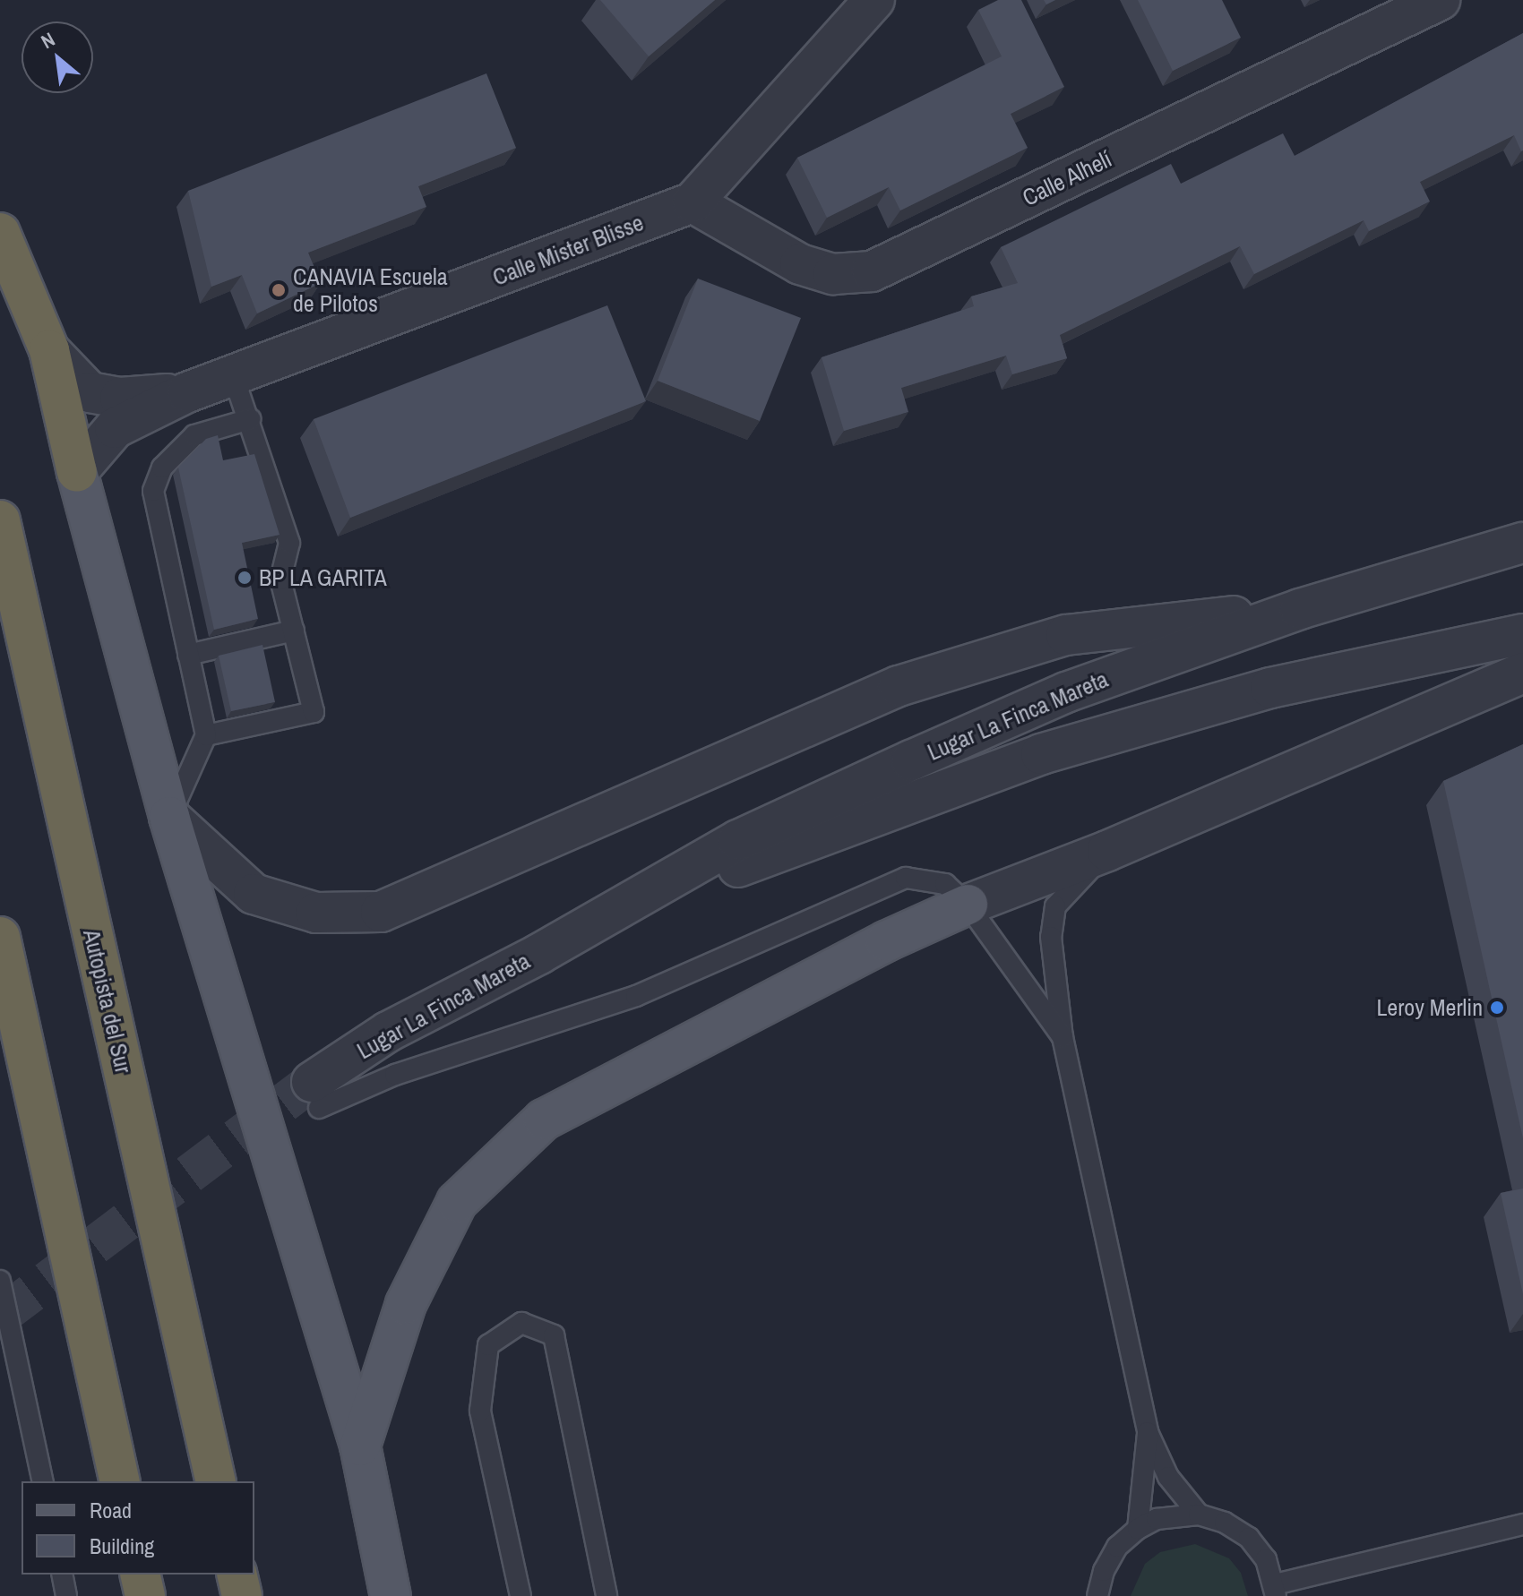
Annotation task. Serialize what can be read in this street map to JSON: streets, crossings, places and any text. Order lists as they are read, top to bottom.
{
  "streets": {
    "highway": ["Autopista del Sur"],
    "street": ["Calle Alhelí", "Calle Mister Blisse", "Lugar La Finca Mareta"]
  },
  "crossings": [
    ["Calle Alhelí", "Calle Mister Blisse"]
  ],
  "places": ["CANAVIA Escuela de Pilotos", "BP LA GARITA", "Leroy Merlin"],
  "legend": ["Road", "Building"],
  "north": "top left"
}
